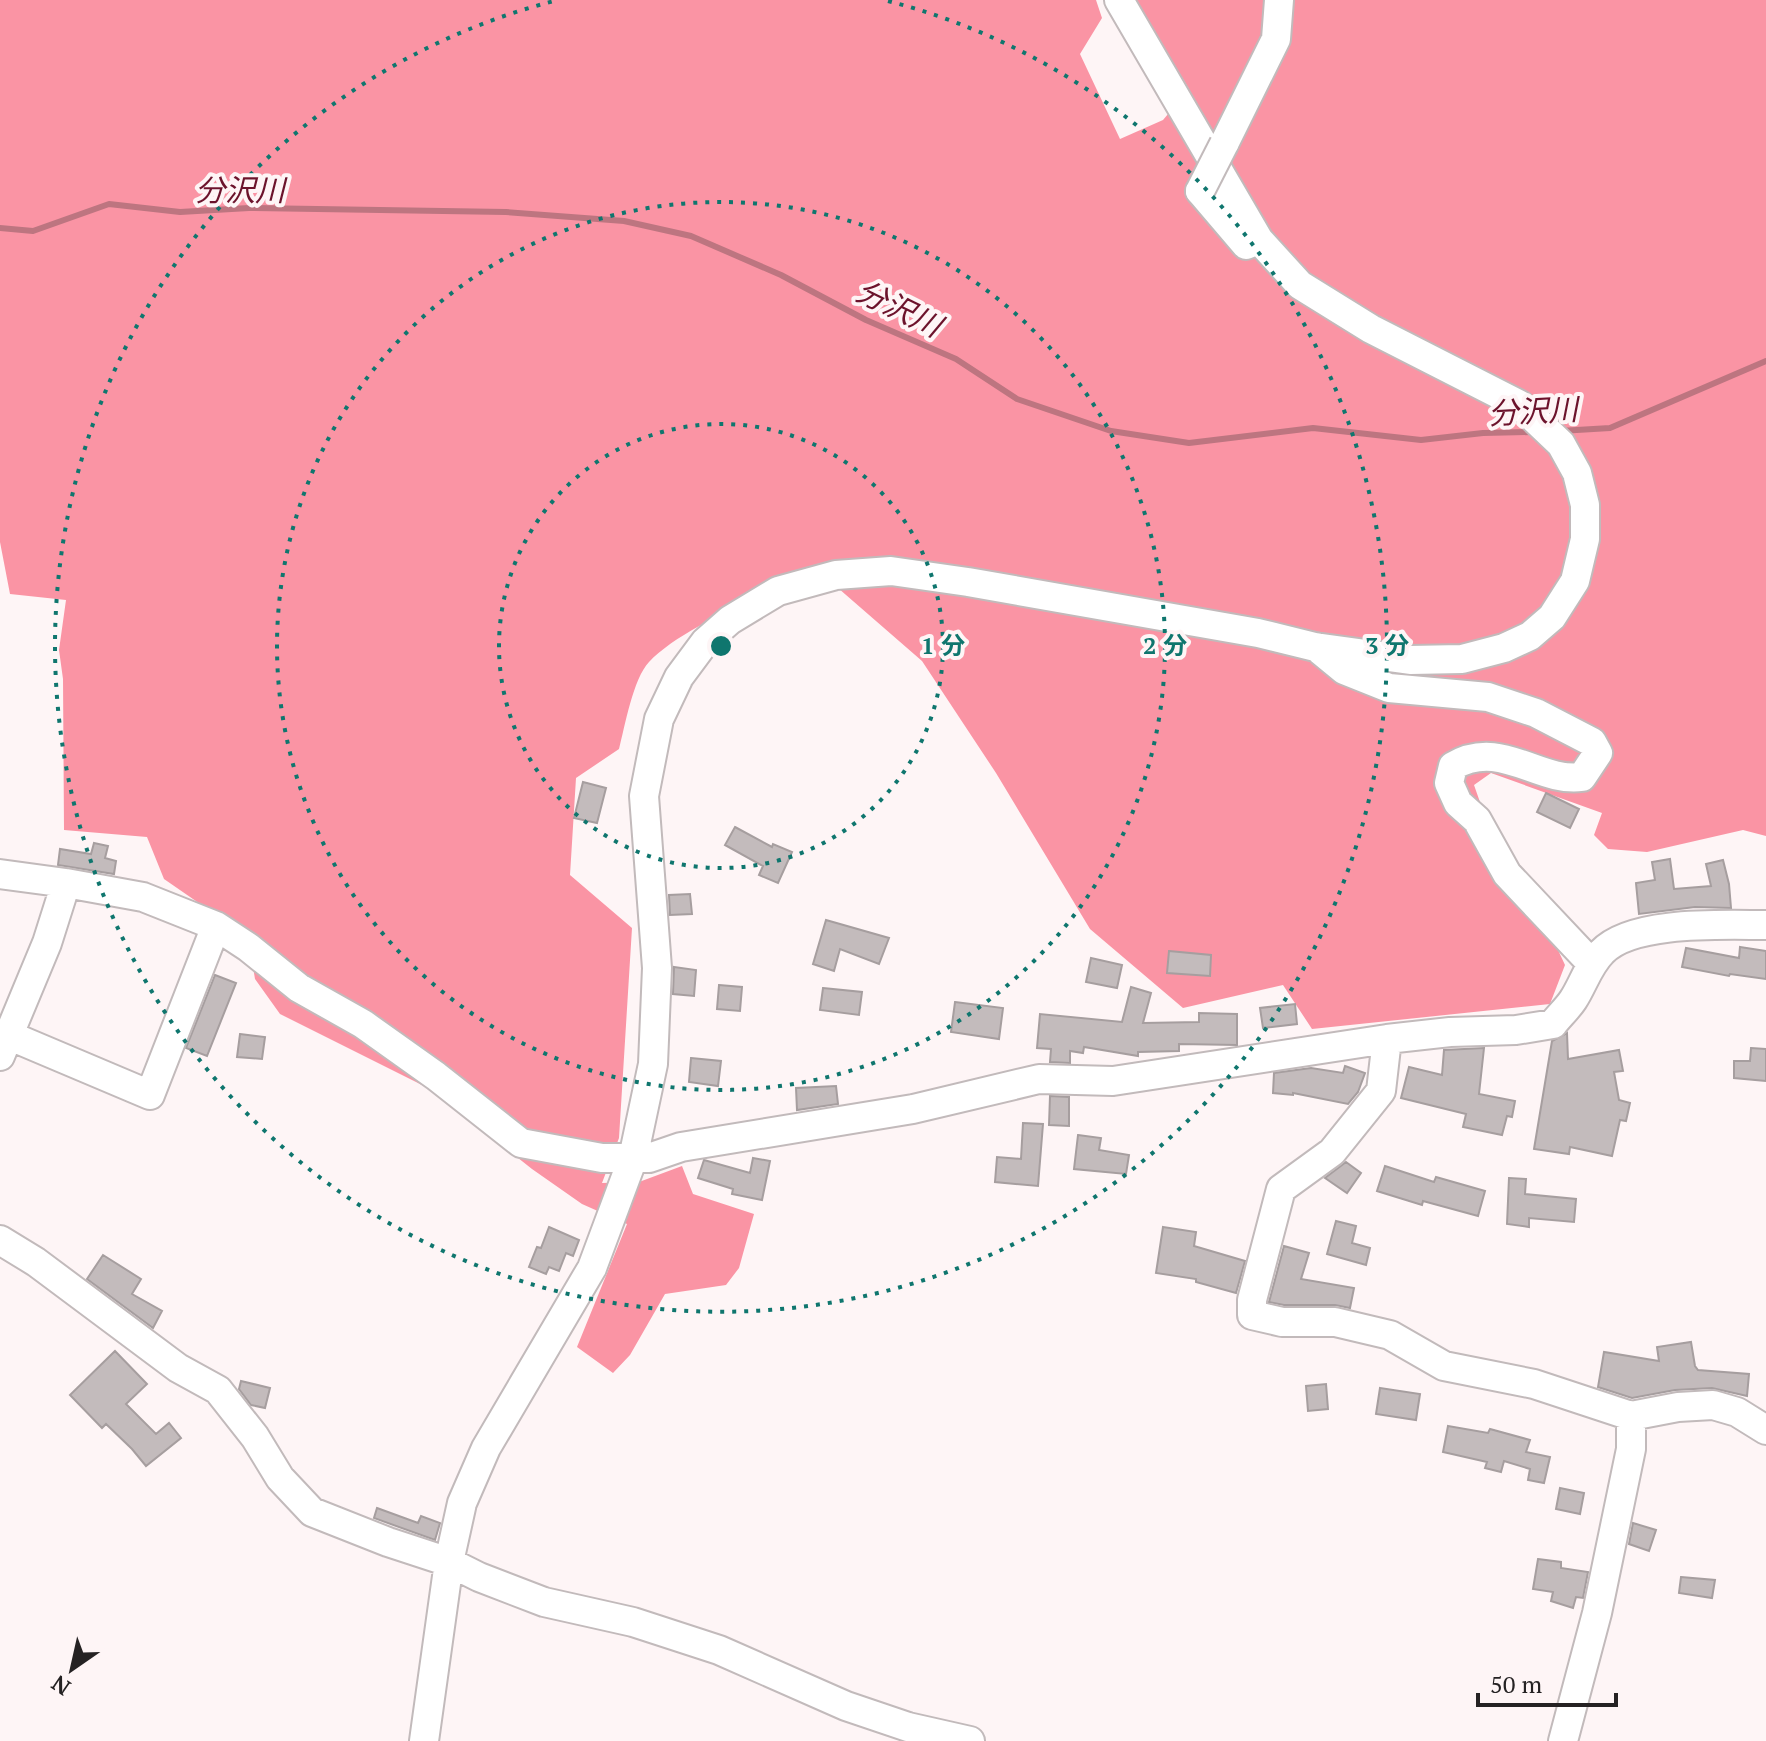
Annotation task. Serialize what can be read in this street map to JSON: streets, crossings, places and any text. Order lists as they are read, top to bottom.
{
  "water": ["分沢川"],
  "scale_bar": "50 m",
  "north": "bottom left",
  "rings": ["1 分", "2 分", "3 分"]
}
